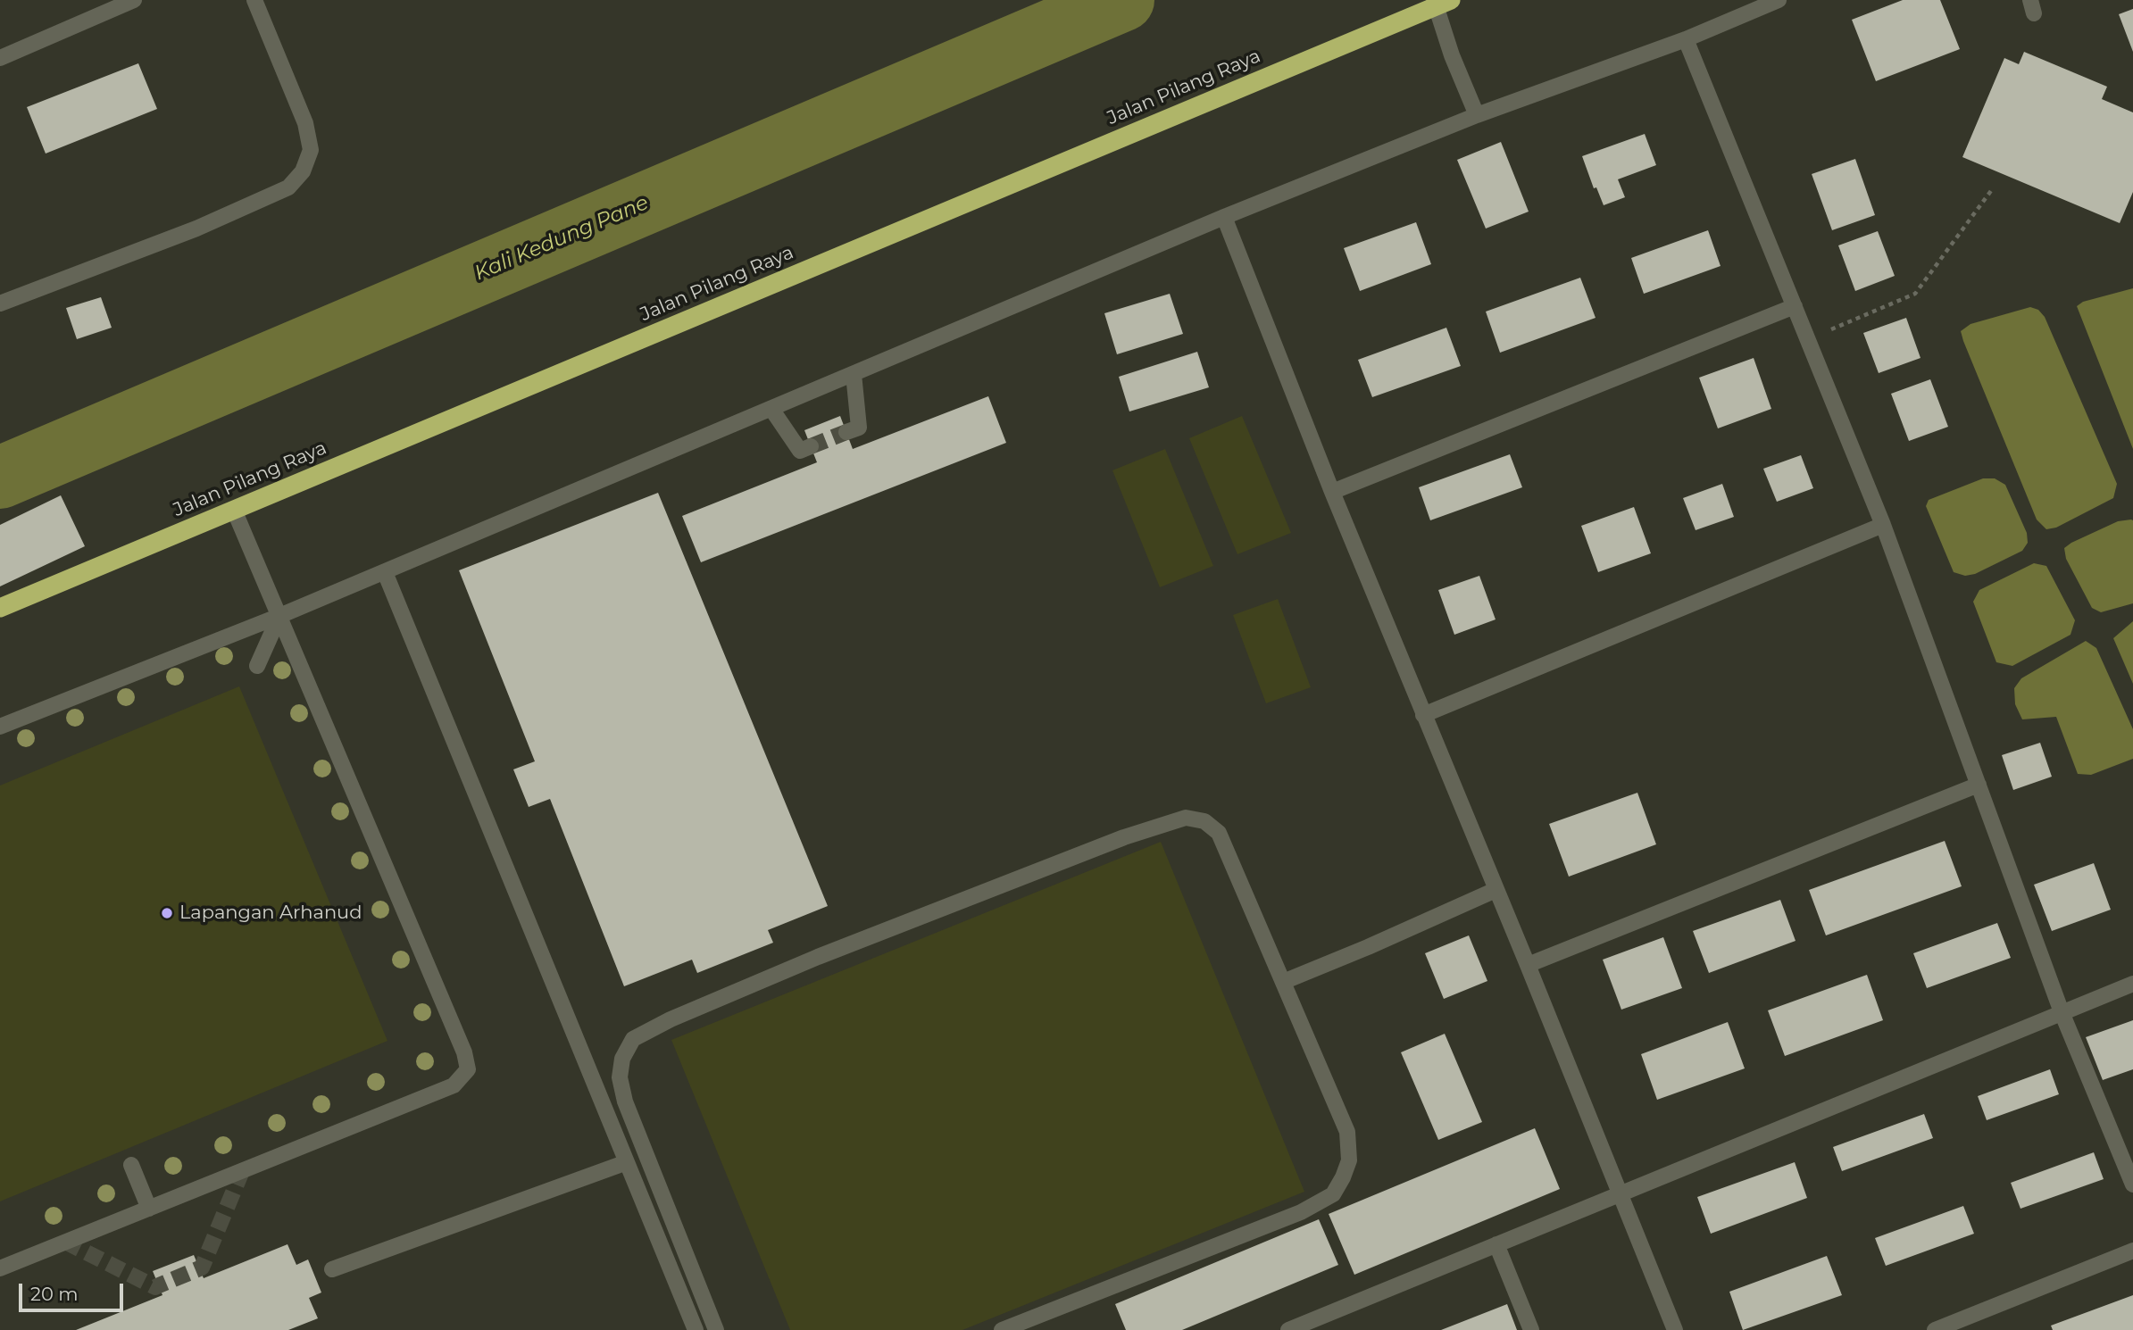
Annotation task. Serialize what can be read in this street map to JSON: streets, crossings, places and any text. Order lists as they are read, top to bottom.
{
  "streets": {
    "highway": ["Jalan Pilang Raya"]
  },
  "water": ["Kali Kedung Pane"],
  "places": ["Lapangan Arhanud"],
  "scale_bar": "20 m"
}
